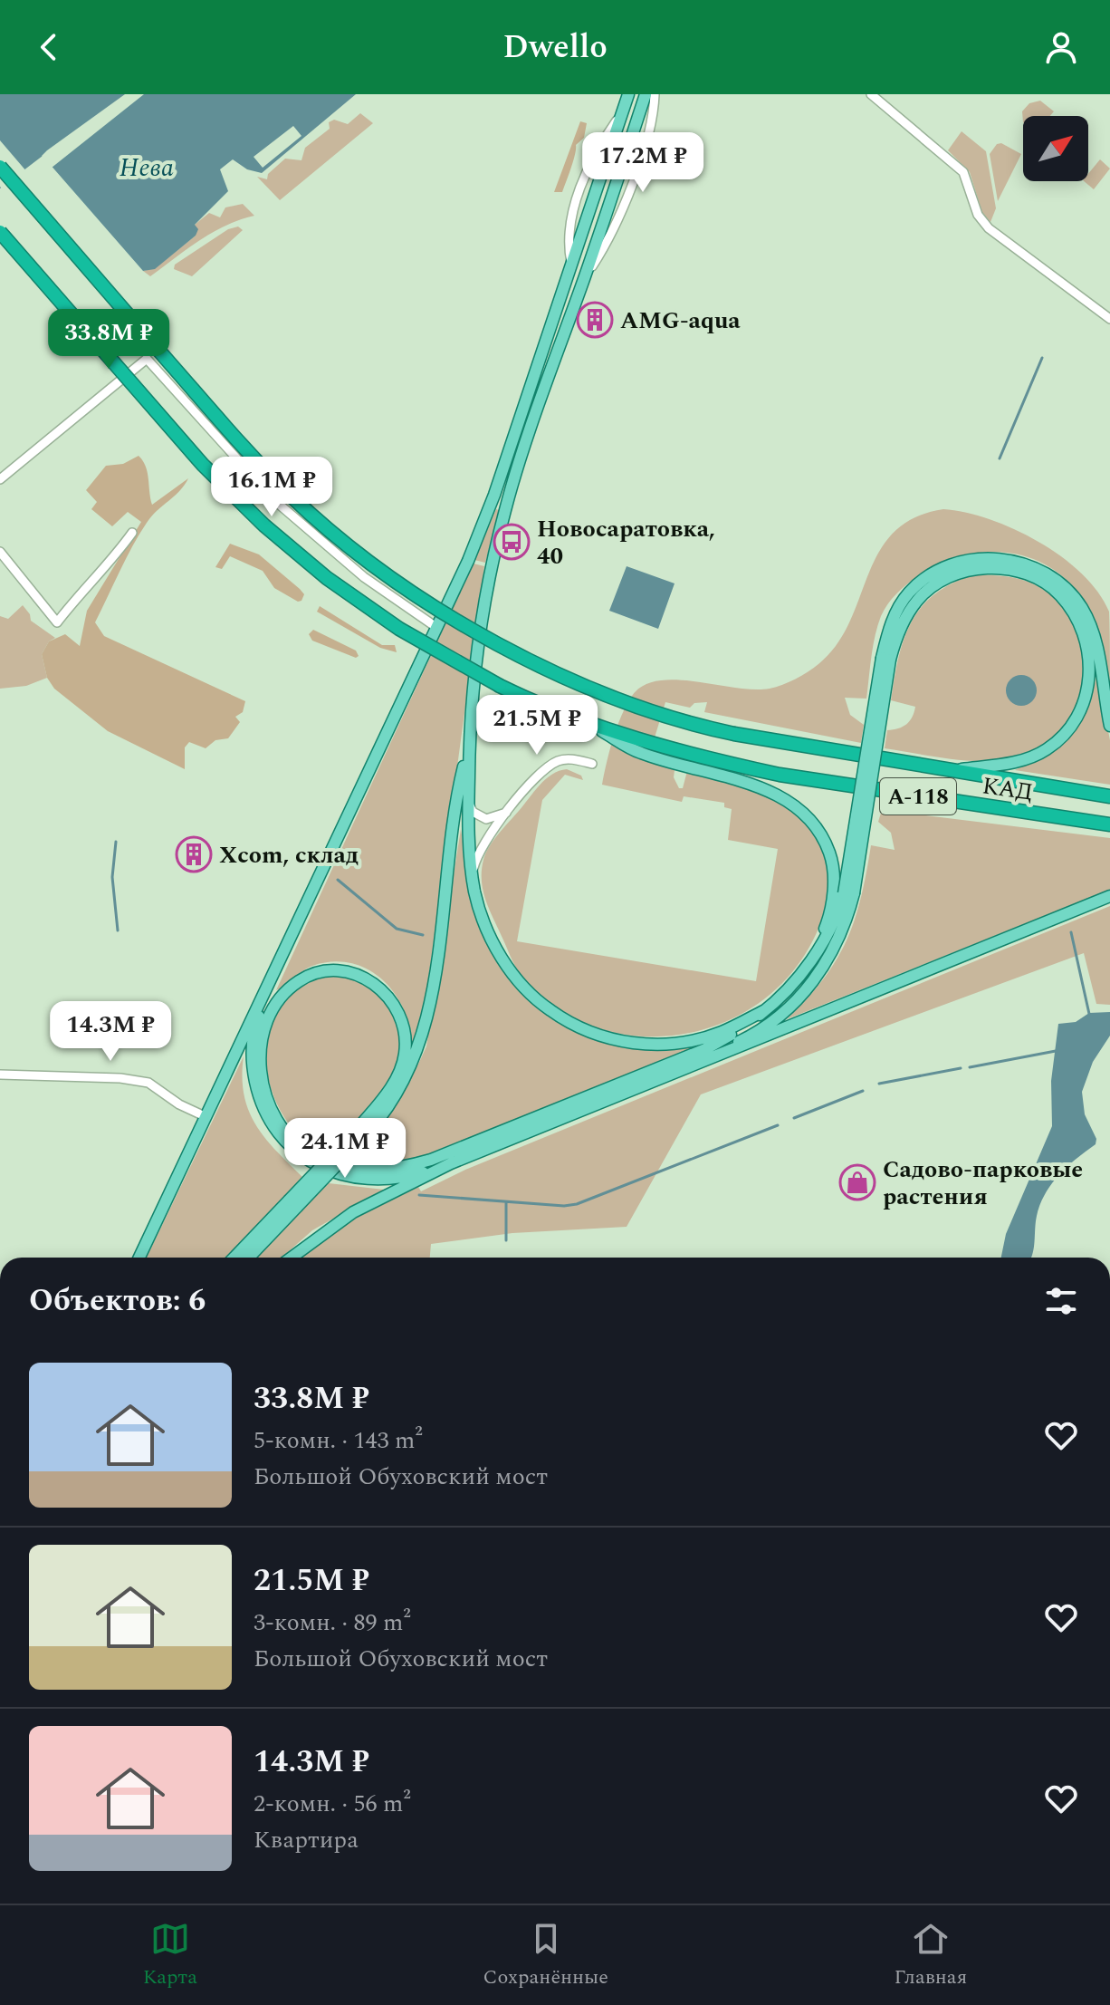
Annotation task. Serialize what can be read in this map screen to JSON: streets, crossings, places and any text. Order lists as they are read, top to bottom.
{
  "streets": {
    "highway": ["КАД", "А-118"]
  },
  "crossings": [
    ["КАД", "А-118"]
  ],
  "water": ["Нева"],
  "places": {
    "building": ["AMG-aqua", "Xсom, склад"],
    "bus stop": ["Новосаратовка, 40"],
    "shop": ["Садово-парковые растения"]
  },
  "north": "top right",
  "page": {
    "header": "Dwello",
    "price": [
      "17.2M ₽",
      "33.8M ₽",
      "16.1M ₽",
      "21.5M ₽",
      "14.3M ₽",
      "24.1M ₽"
    ],
    "heading": "Объектов: 6",
    "list": [
      {
        "name": "33.8M ₽",
        "note": "5-комн. · 143 m² · Большой Обуховский мост"
      },
      {
        "name": "21.5M ₽",
        "note": "3-комн. · 89 m² · Большой Обуховский мост"
      },
      {
        "name": "14.3M ₽",
        "note": "2-комн. · 56 m² · Квартира"
      }
    ],
    "tabs": ["Карта", "Сохранённые", "Главная"]
  }
}
